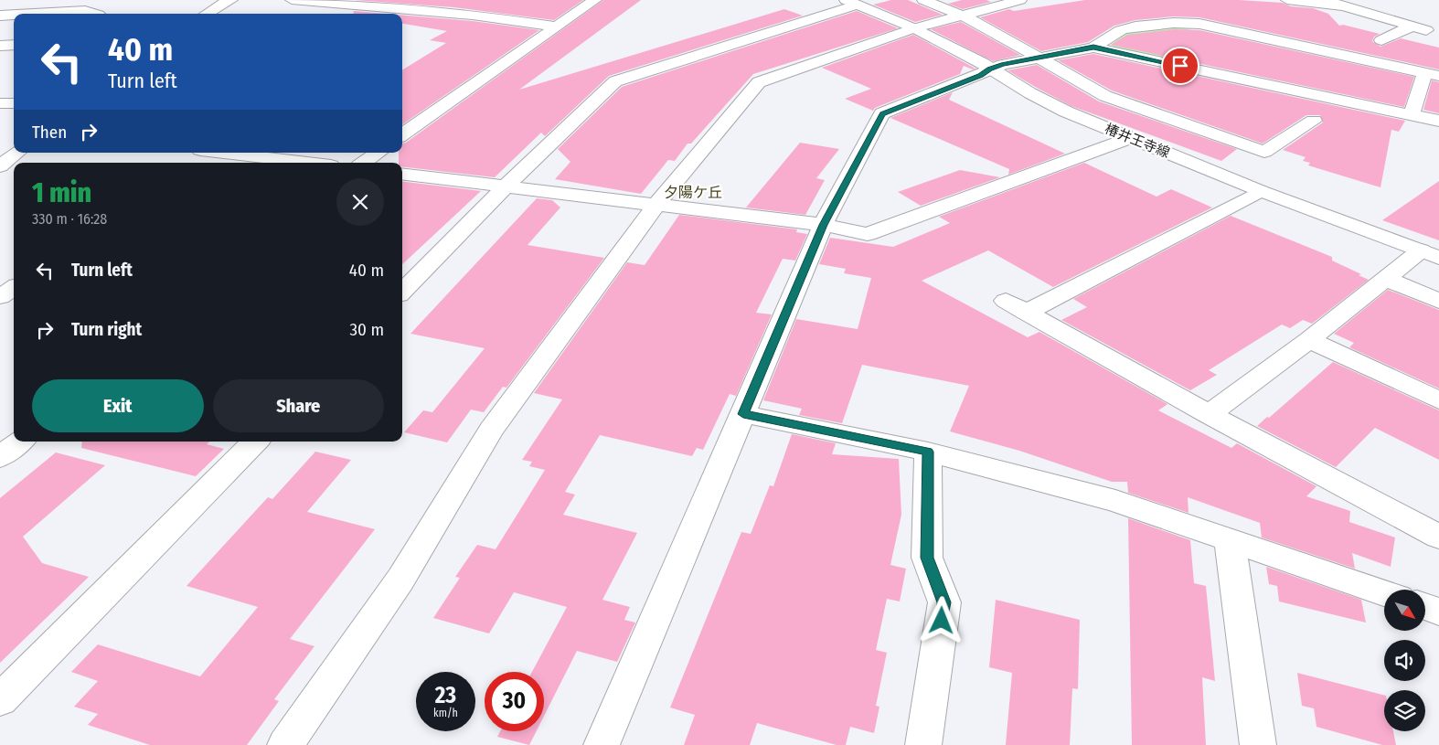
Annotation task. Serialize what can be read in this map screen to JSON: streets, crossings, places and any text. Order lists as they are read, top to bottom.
{
  "streets": {
    "street": ["椿井王寺線"]
  },
  "districts": ["夕陽ケ丘"],
  "north": "bottom right",
  "page": {
    "turn": ["40 m", "Turn left"],
    "then": "Then",
    "heading": ["1 min", "330 m · 16:28"],
    "list": [
      {
        "name": "Turn left",
        "value": "40 m"
      },
      {
        "name": "Turn right",
        "value": "30 m"
      }
    ],
    "buttons": ["Exit", "Share"],
    "speed": "23 km/h",
    "limit": "30"
  }
}
